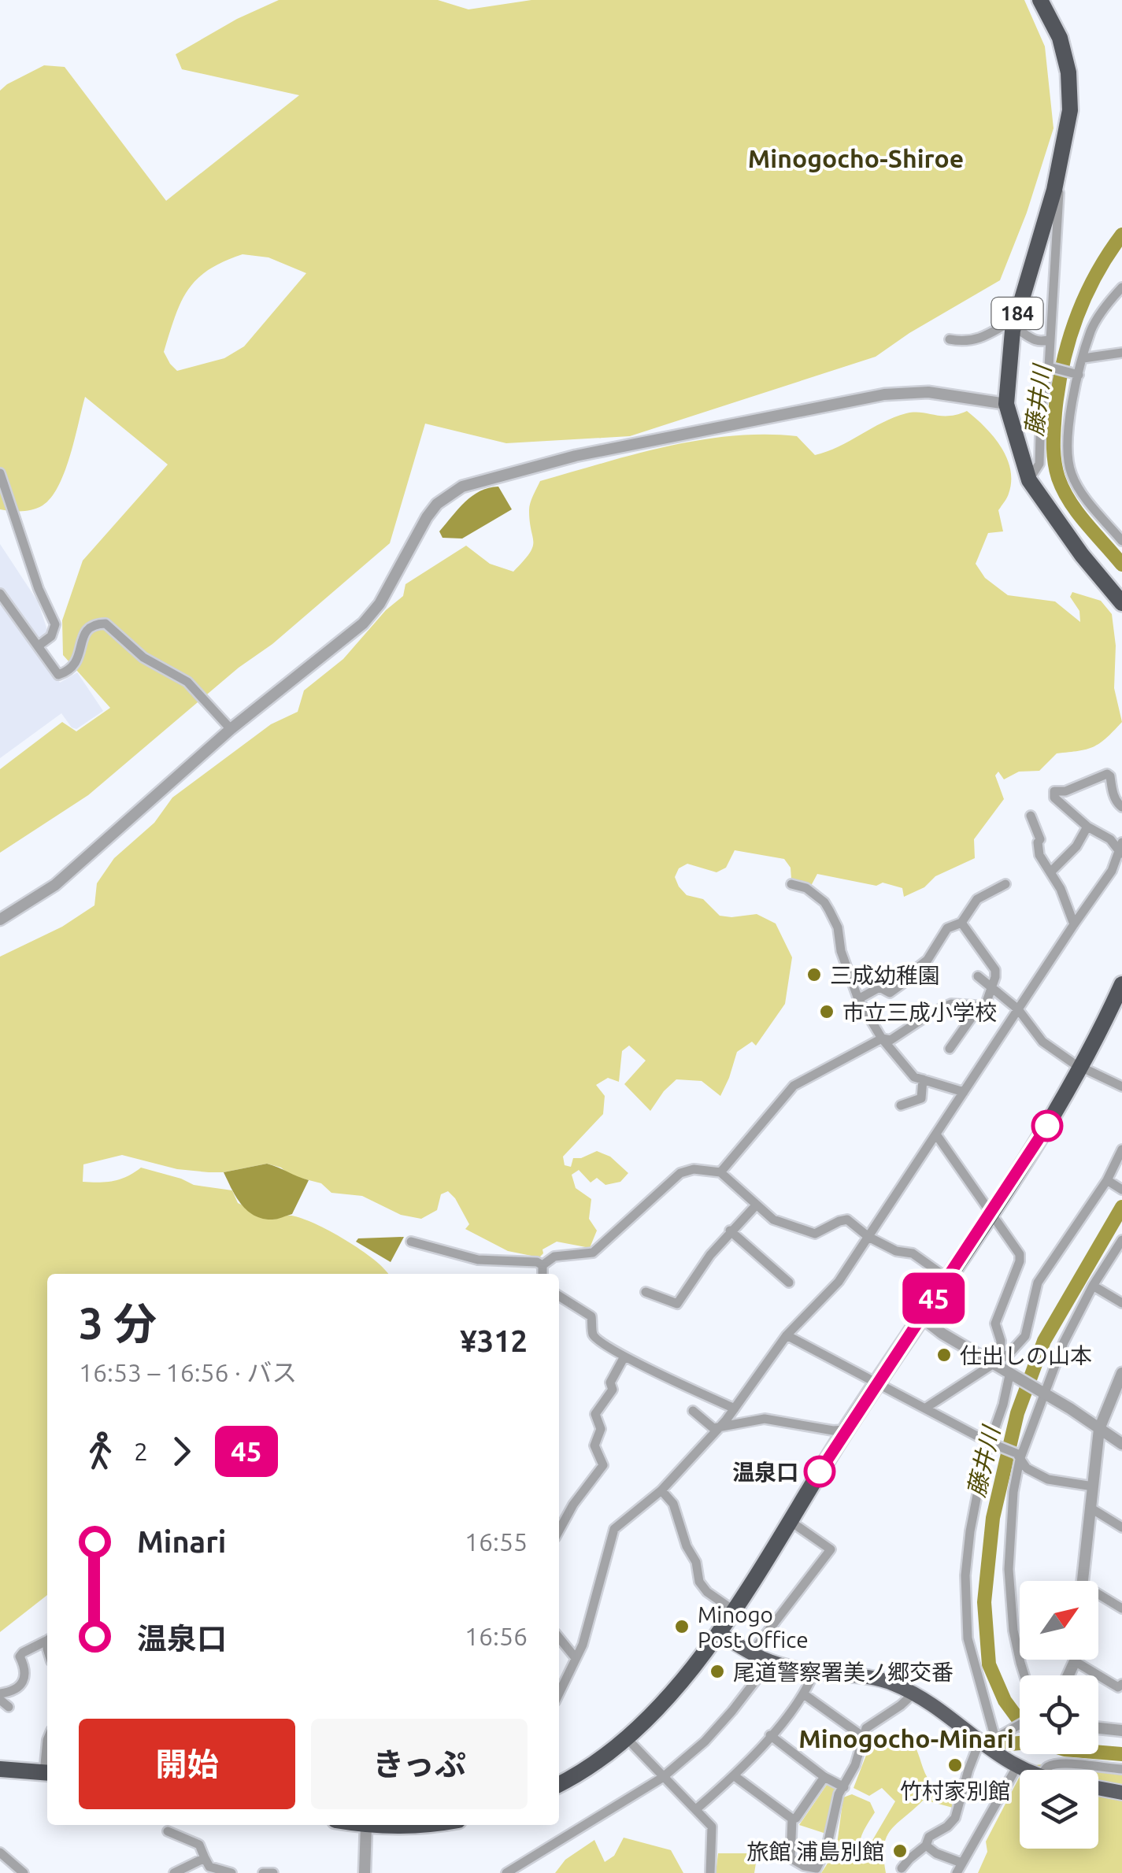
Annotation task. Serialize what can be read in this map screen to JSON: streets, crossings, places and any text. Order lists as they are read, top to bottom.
{
  "streets": {
    "highway": ["184"]
  },
  "districts": ["Minogocho-Shiroe", "Minogocho-Minari"],
  "water": ["藤井川"],
  "places": [
    "三成幼稚園",
    "市立三成小学校",
    "仕出しの山本",
    "温泉口",
    "Minogo Post Office",
    "尾道警察署美ノ郷交番",
    "竹村家別館",
    "旅館 浦島別館"
  ],
  "lines": ["bus line 45"],
  "north": "top right",
  "page": {
    "on_map": "45",
    "heading": ["3 分", "16:53 – 16:56 · バス", "¥312"],
    "legs": ["2", "45"],
    "list": [
      {
        "name": "Minari",
        "value": "16:55"
      },
      {
        "name": "温泉口",
        "value": "16:56"
      }
    ],
    "buttons": ["開始", "きっぷ"]
  }
}
